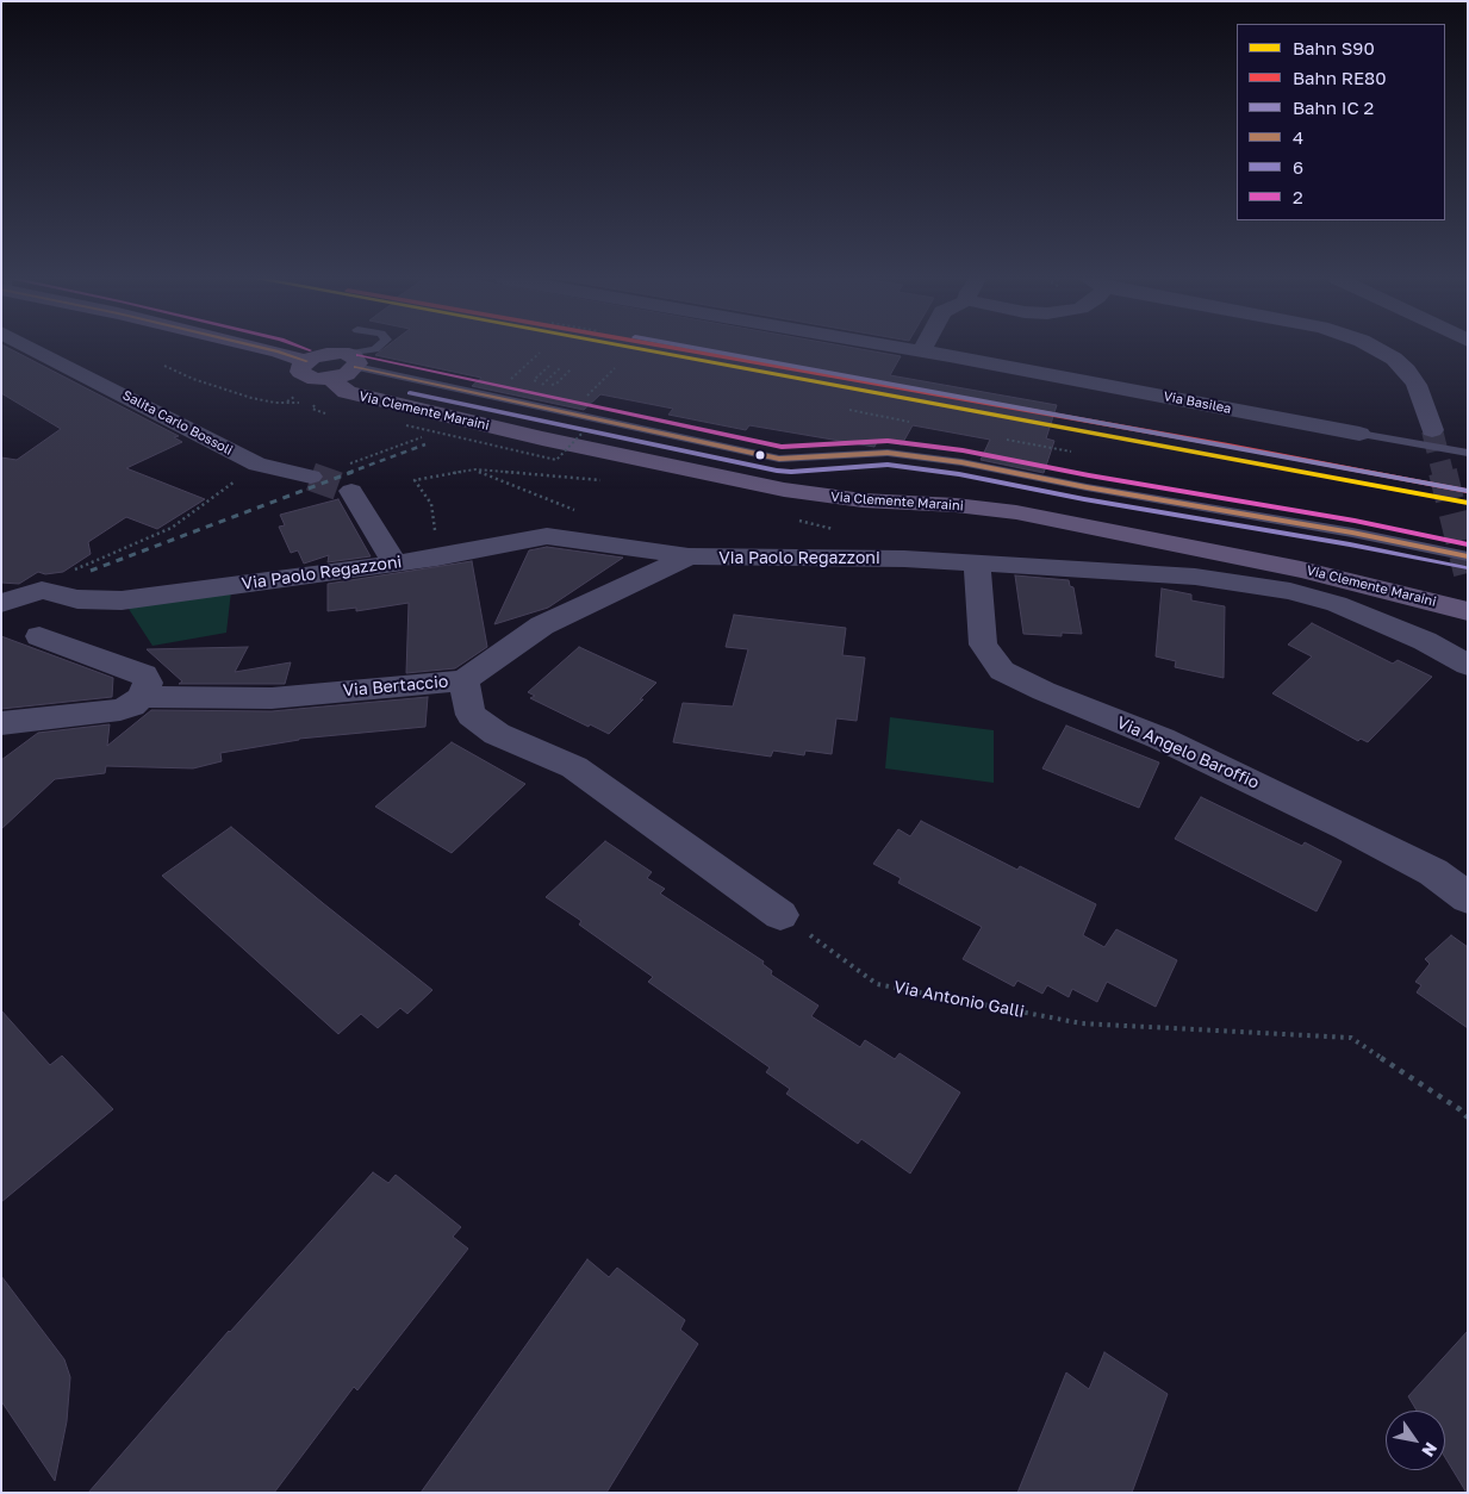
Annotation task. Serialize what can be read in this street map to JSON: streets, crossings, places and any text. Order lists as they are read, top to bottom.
{
  "streets": {
    "main road": ["Via Clemente Maraini"],
    "street": [
      "Via Basilea",
      "Salita Carlo Bossoli",
      "Via Paolo Regazzoni",
      "Via Bertaccio",
      "Via Angelo Baroffio"
    ],
    "path": ["Via Antonio Galli"]
  },
  "crossings": [
    ["Via Paolo Regazzoni", "Via Bertaccio"],
    ["Via Paolo Regazzoni", "Via Angelo Baroffio"]
  ],
  "lines": [
    "rail line S90",
    "rail line RE80",
    "transit line 4",
    "transit line 2",
    "transit line 6"
  ],
  "legend": [
    "Bahn S90",
    "Bahn RE80",
    "Bahn IC 2",
    "4",
    "6",
    "2"
  ],
  "north": "bottom right"
}
